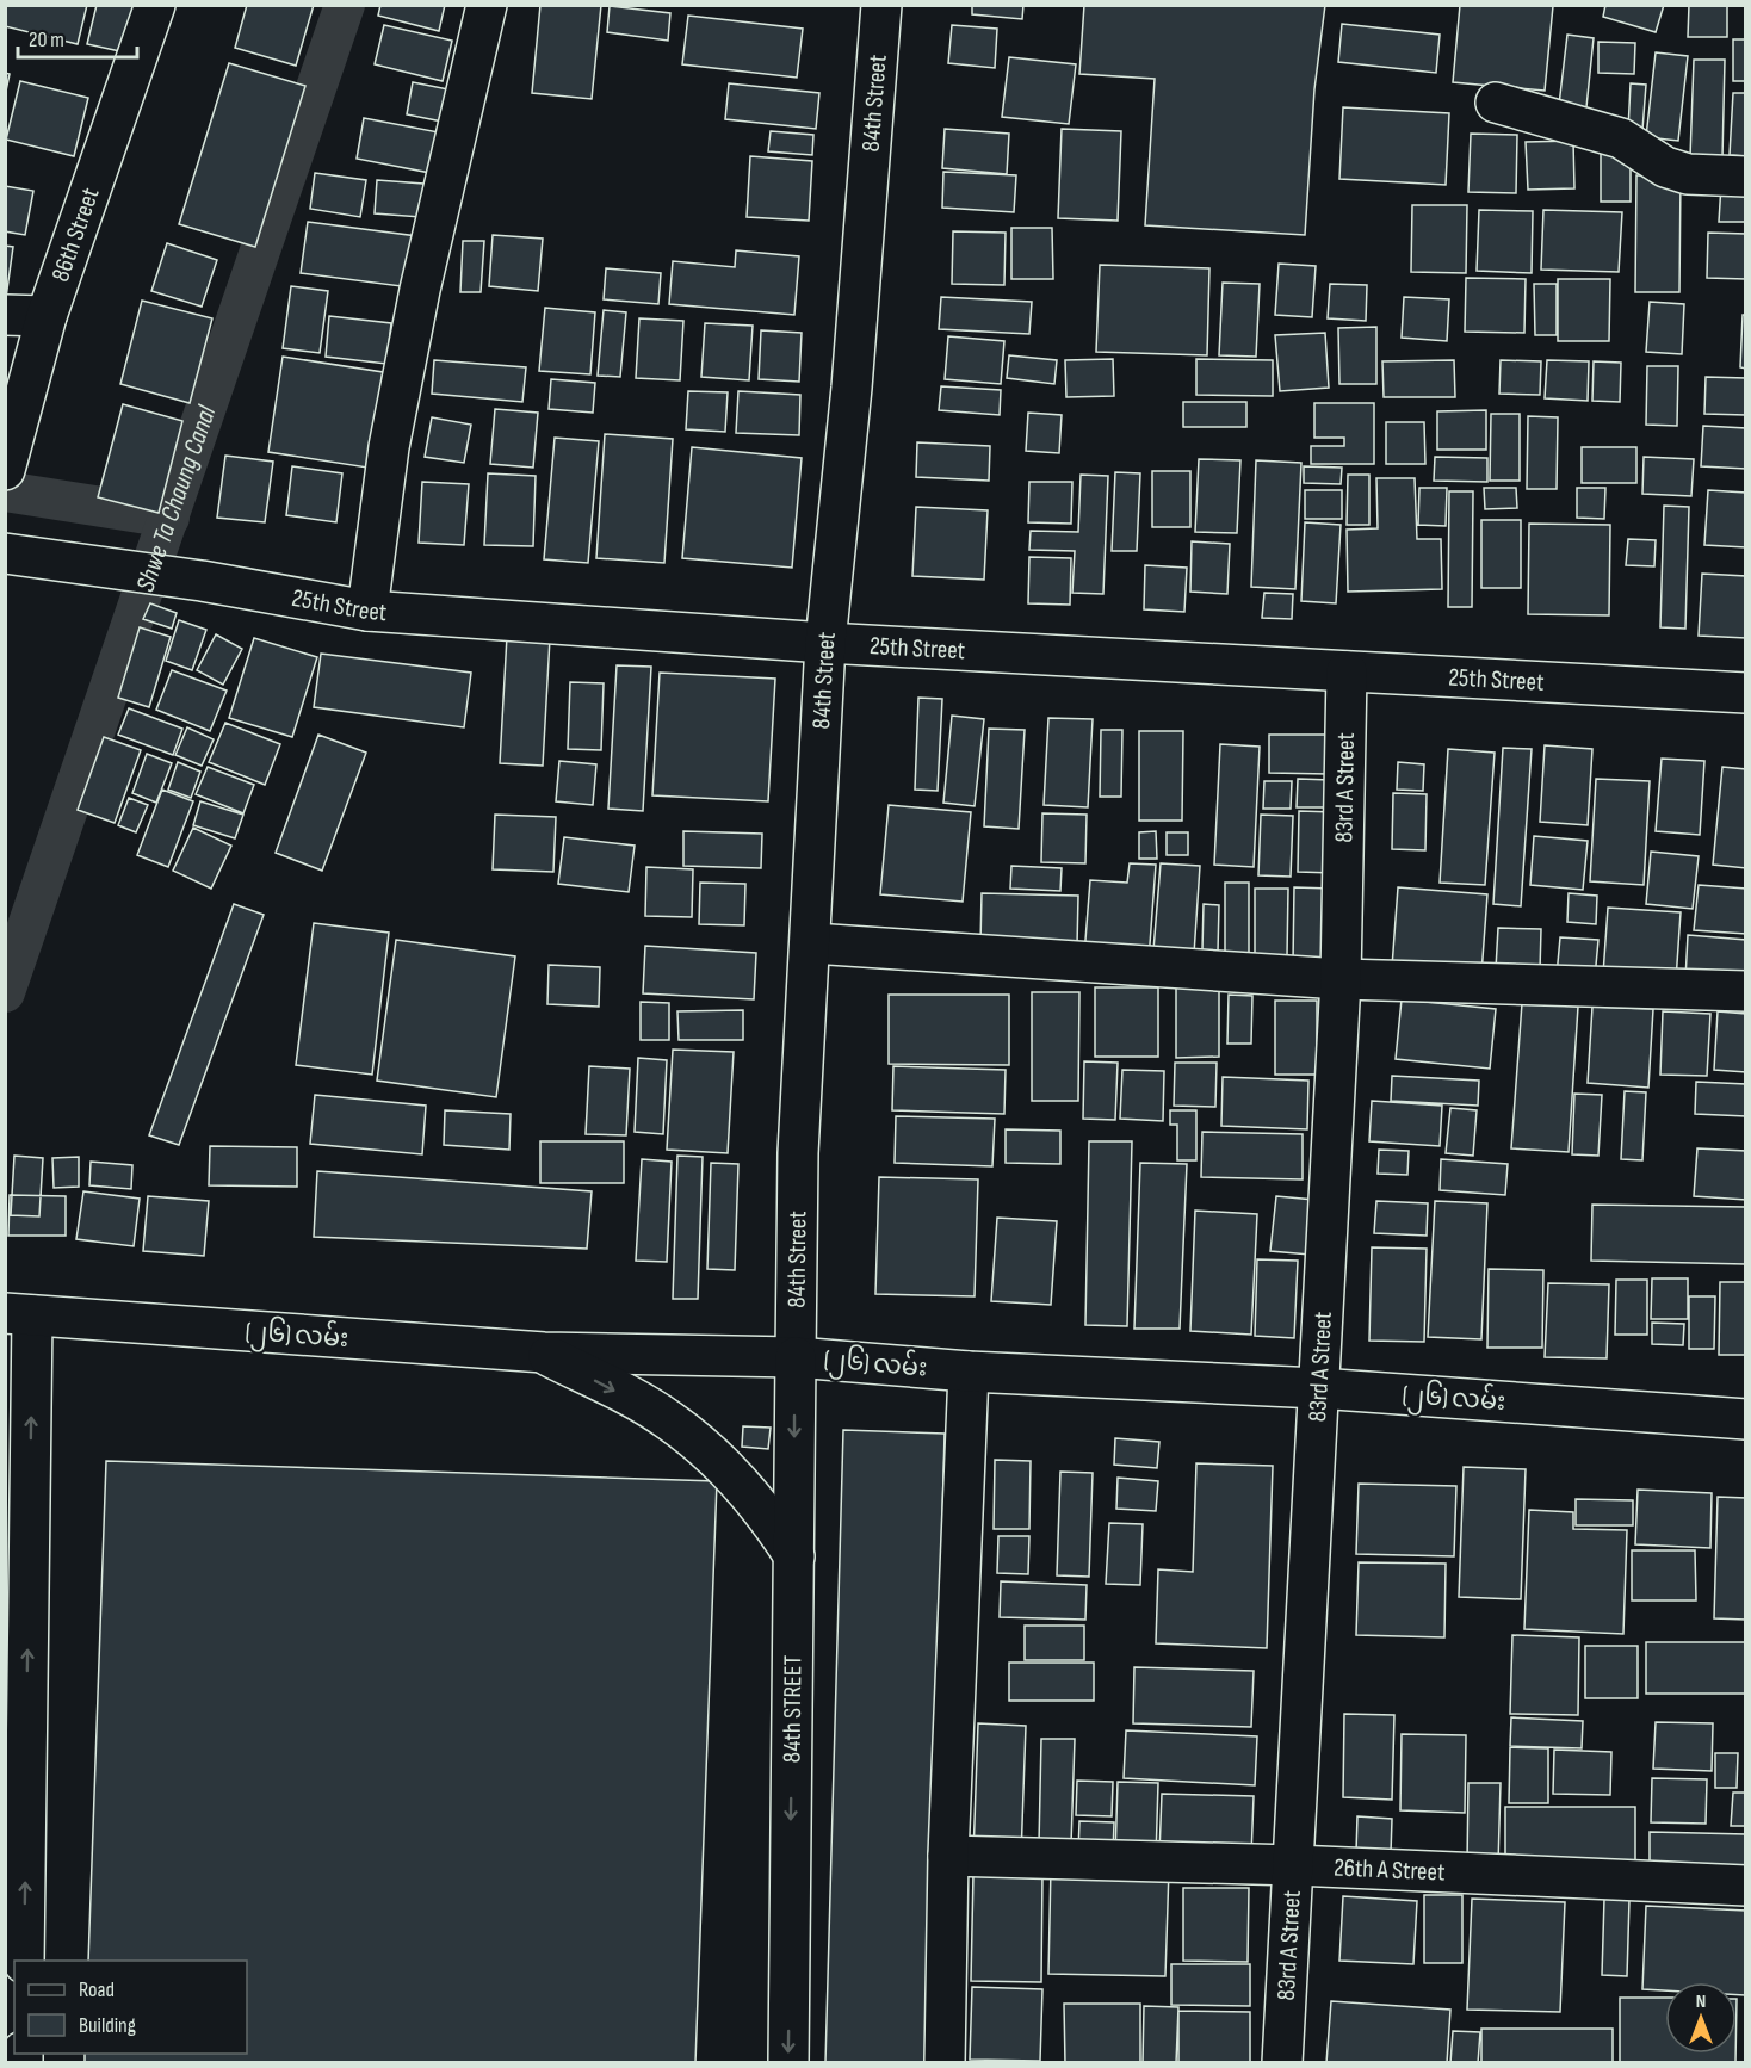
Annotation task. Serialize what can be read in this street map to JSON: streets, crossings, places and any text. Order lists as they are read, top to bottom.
{
  "streets": {
    "street": [
      "84th Street",
      "86th Street",
      "25th Street",
      "83rd A Street",
      "(၂၆) လမ်း",
      "84th STREET",
      "26th A Street"
    ]
  },
  "crossings": [
    ["84th Street", "25th Street"],
    ["84th Street", "(၂၆) လမ်း"],
    ["84th Street", "84th STREET"],
    ["25th Street", "83rd A Street"],
    ["83rd A Street", "(၂၆) လမ်း"],
    ["83rd A Street", "26th A Street"],
    ["(၂၆) လမ်း", "84th STREET"]
  ],
  "water": ["Shwe Ta Chaung Canal"],
  "legend": ["Road", "Building"],
  "scale_bar": "20 m",
  "north": "top"
}
